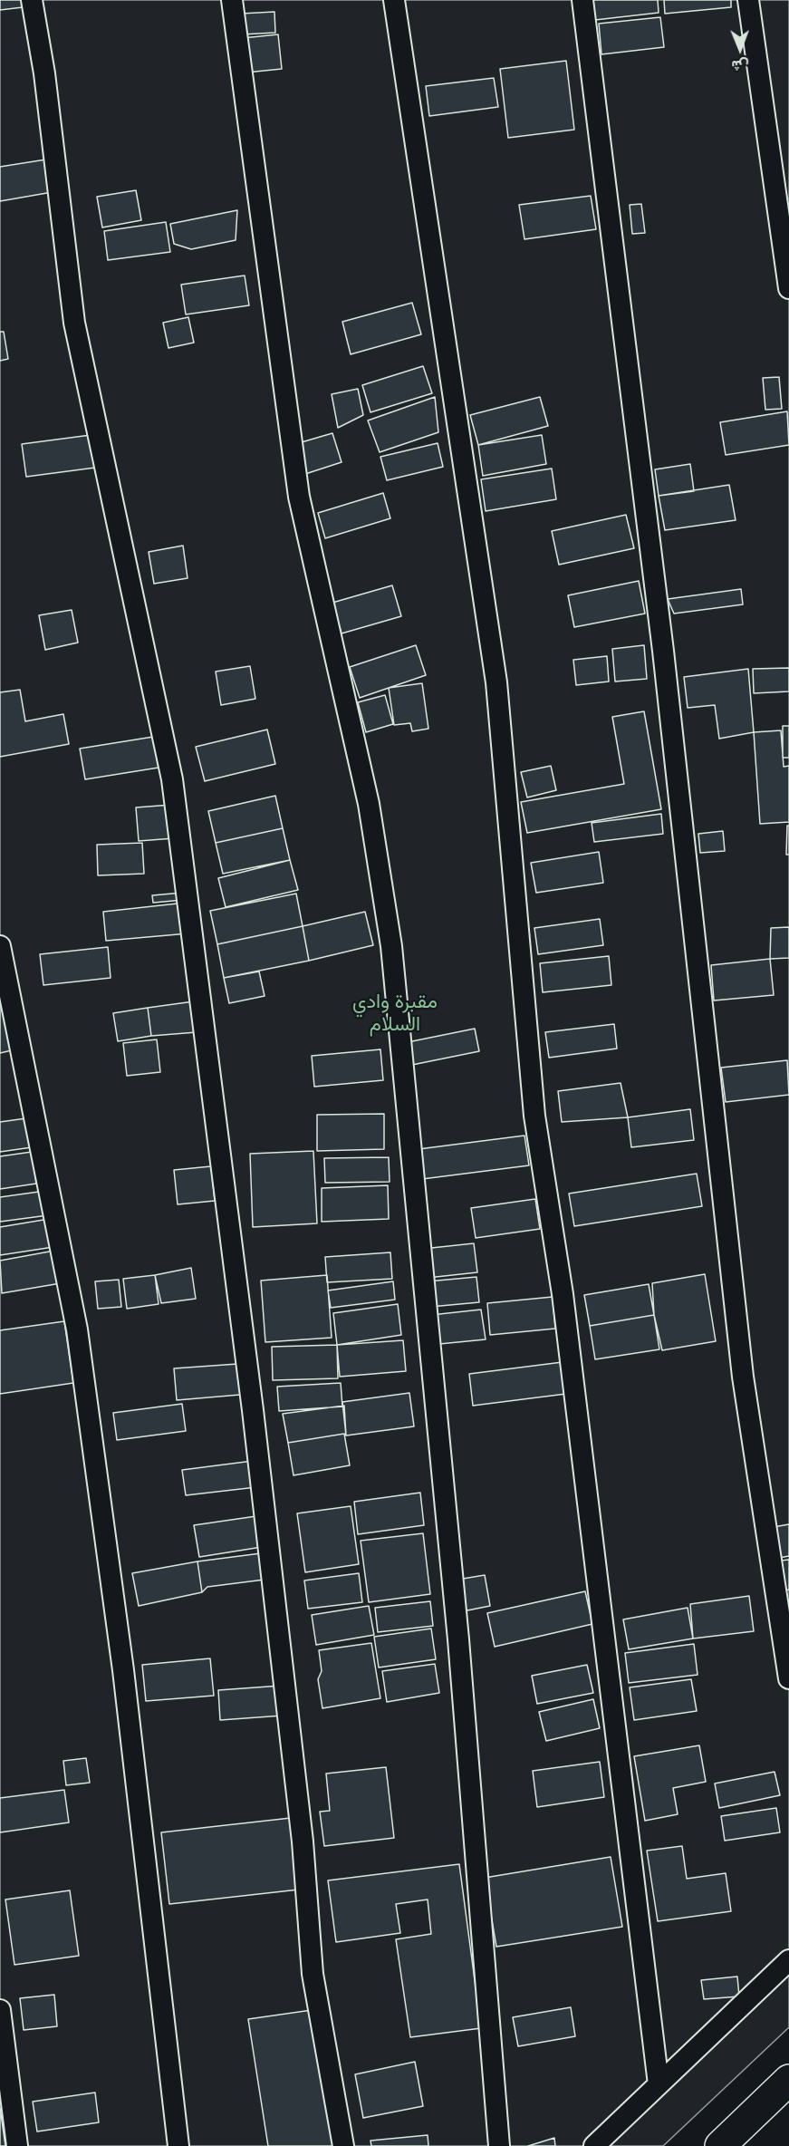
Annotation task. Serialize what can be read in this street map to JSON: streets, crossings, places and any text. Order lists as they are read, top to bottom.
{
  "parks": ["مقبرة وادي السلام"],
  "north": "bottom"
}
